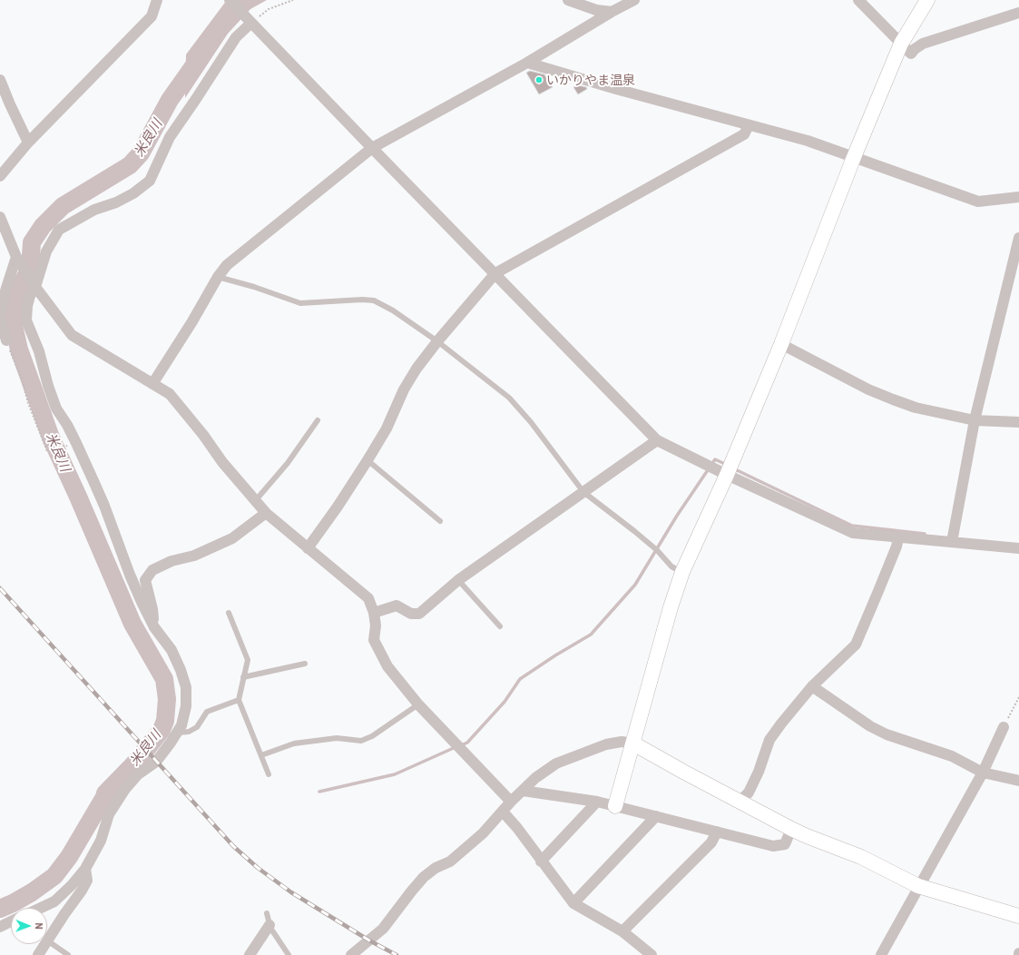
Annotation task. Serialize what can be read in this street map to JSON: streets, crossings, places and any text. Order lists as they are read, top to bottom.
{
  "water": ["米良川"],
  "places": ["いかりやま温泉"],
  "north": "right"
}
